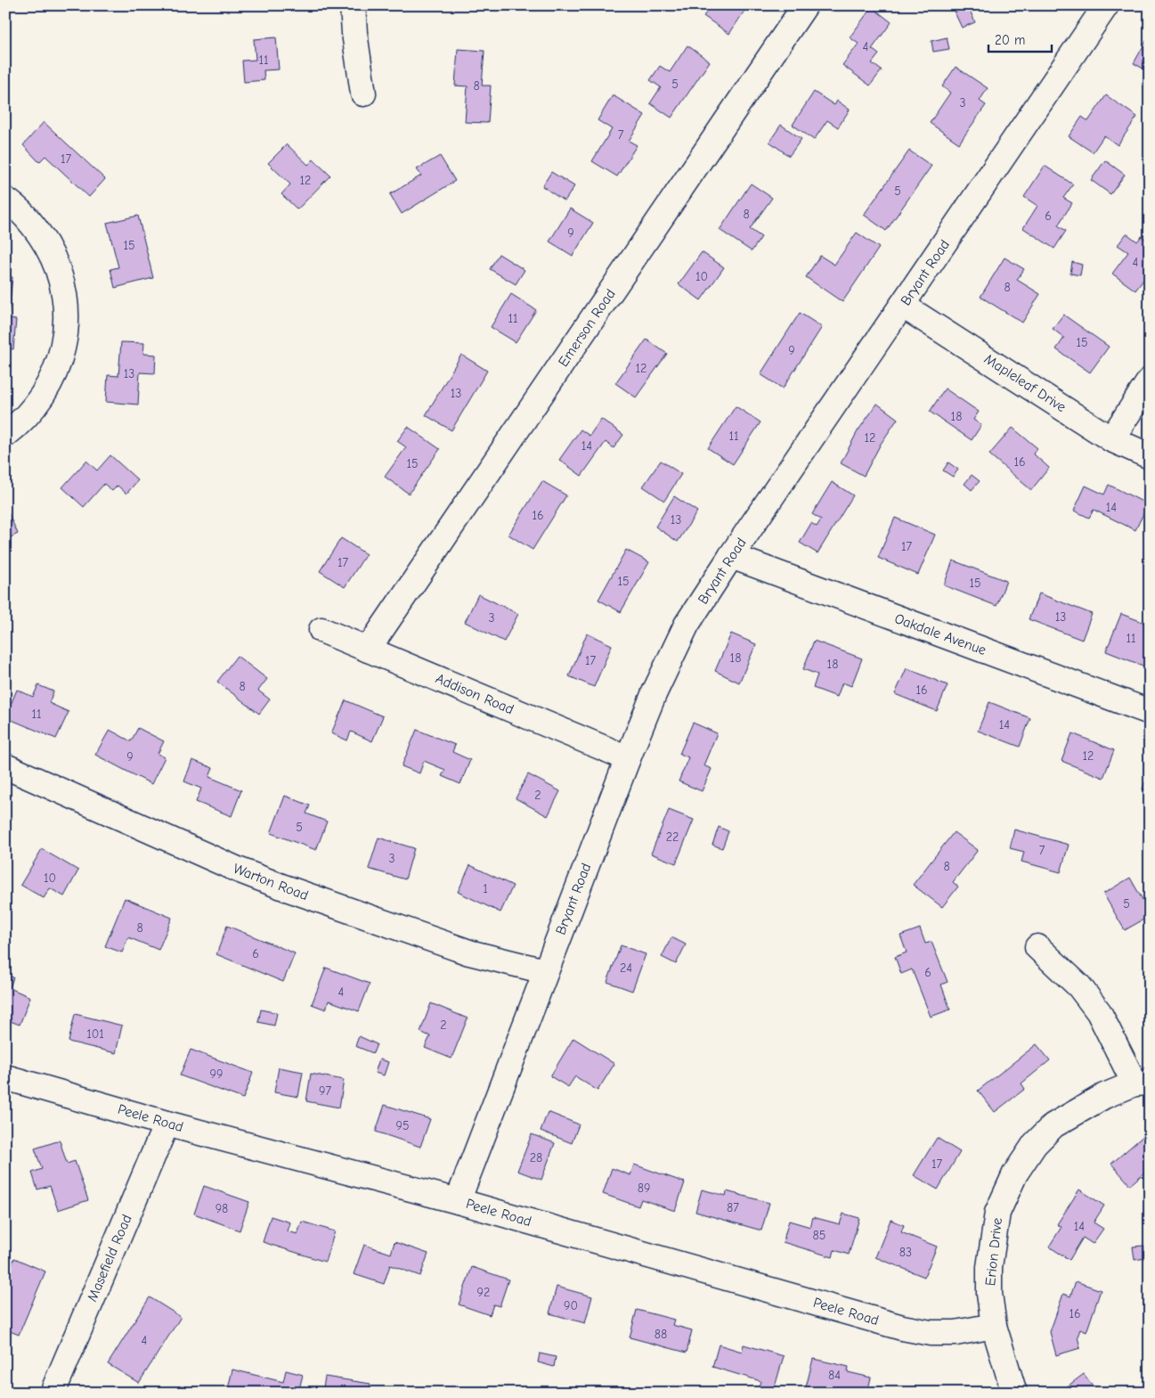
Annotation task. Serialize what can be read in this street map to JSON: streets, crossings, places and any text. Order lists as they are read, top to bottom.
{
  "streets": {
    "street": [
      "Bryant Road",
      "Emerson Road",
      "Mapleleaf Drive",
      "Oakdale Avenue",
      "Addison Road",
      "Warton Road",
      "Peele Road",
      "Erion Drive",
      "Masefield Road"
    ]
  },
  "crossings": [
    ["Bryant Road", "Mapleleaf Drive"],
    ["Bryant Road", "Oakdale Avenue"],
    ["Bryant Road", "Addison Road"],
    ["Bryant Road", "Warton Road"],
    ["Bryant Road", "Peele Road"],
    ["Emerson Road", "Addison Road"],
    ["Peele Road", "Erion Drive"],
    ["Peele Road", "Masefield Road"]
  ],
  "house_numbers": [
    "4",
    "11",
    "5",
    "8",
    "3",
    "7",
    "17",
    "12",
    "5",
    "8",
    "6",
    "9",
    "15",
    "4",
    "10",
    "8",
    "11",
    "15",
    "9",
    "12",
    "13",
    "13",
    "18",
    "11",
    "12",
    "14",
    "16",
    "15",
    "14",
    "16",
    "13",
    "17",
    "17",
    "15",
    "15",
    "13",
    "3",
    "11",
    "18",
    "17",
    "18",
    "8",
    "16",
    "11",
    "14",
    "12",
    "9",
    "2",
    "5",
    "22",
    "7",
    "3",
    "8",
    "10",
    "1",
    "5",
    "8",
    "6",
    "24",
    "6",
    "4",
    "2",
    "101",
    "99",
    "97",
    "95",
    "28",
    "17",
    "89",
    "87",
    "98",
    "14",
    "85",
    "83",
    "92",
    "90",
    "16",
    "88",
    "4",
    "84"
  ],
  "scale_bar": "20 m"
}
